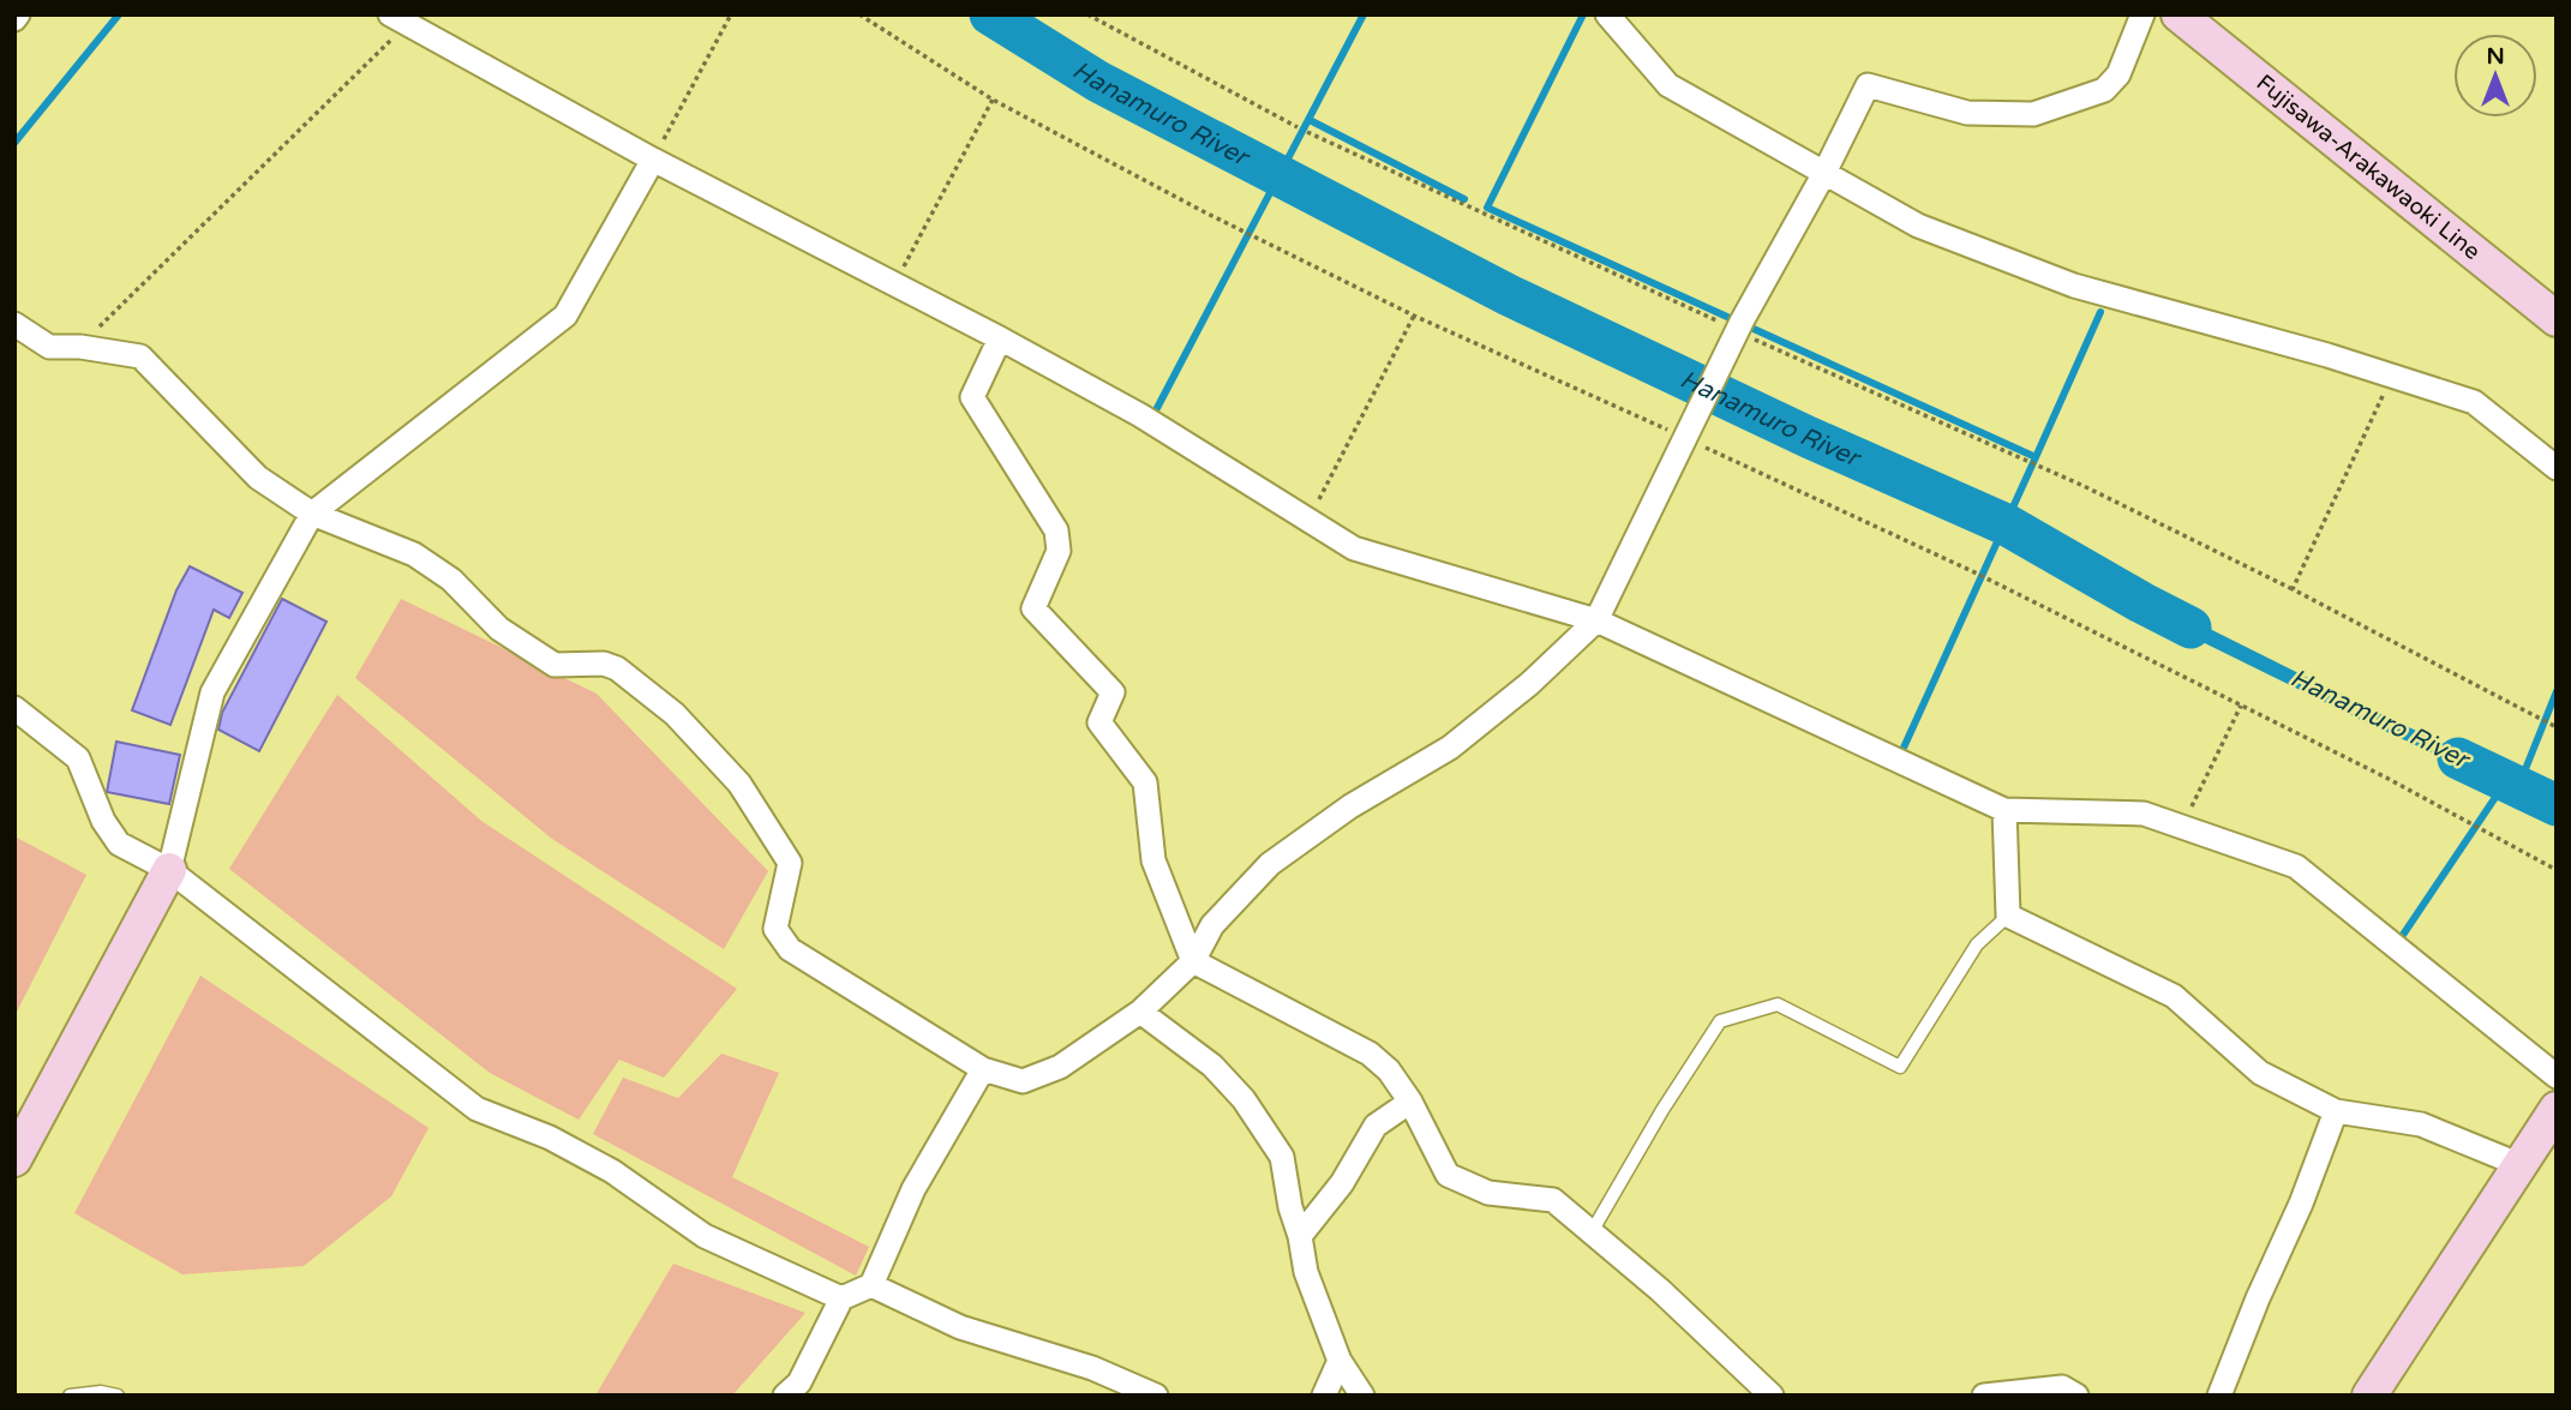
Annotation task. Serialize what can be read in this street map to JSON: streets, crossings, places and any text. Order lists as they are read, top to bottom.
{
  "streets": {
    "main road": ["Fujisawa-Arakawaoki Line"]
  },
  "water": ["Hanamuro River"],
  "north": "top"
}
